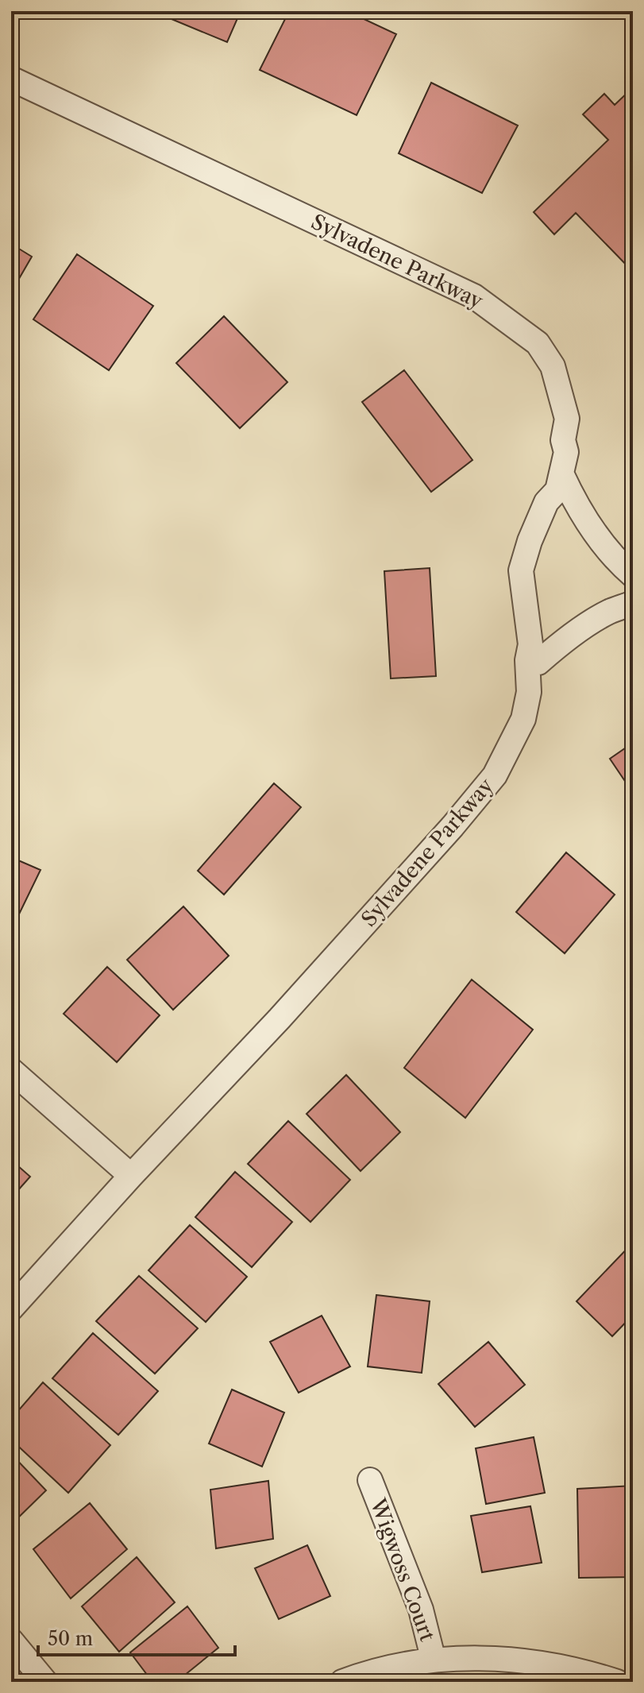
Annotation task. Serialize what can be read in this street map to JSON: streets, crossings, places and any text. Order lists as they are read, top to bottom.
{
  "streets": {
    "street": ["Sylvadene Parkway", "Wigwoss Court"]
  },
  "scale_bar": "50 m"
}
